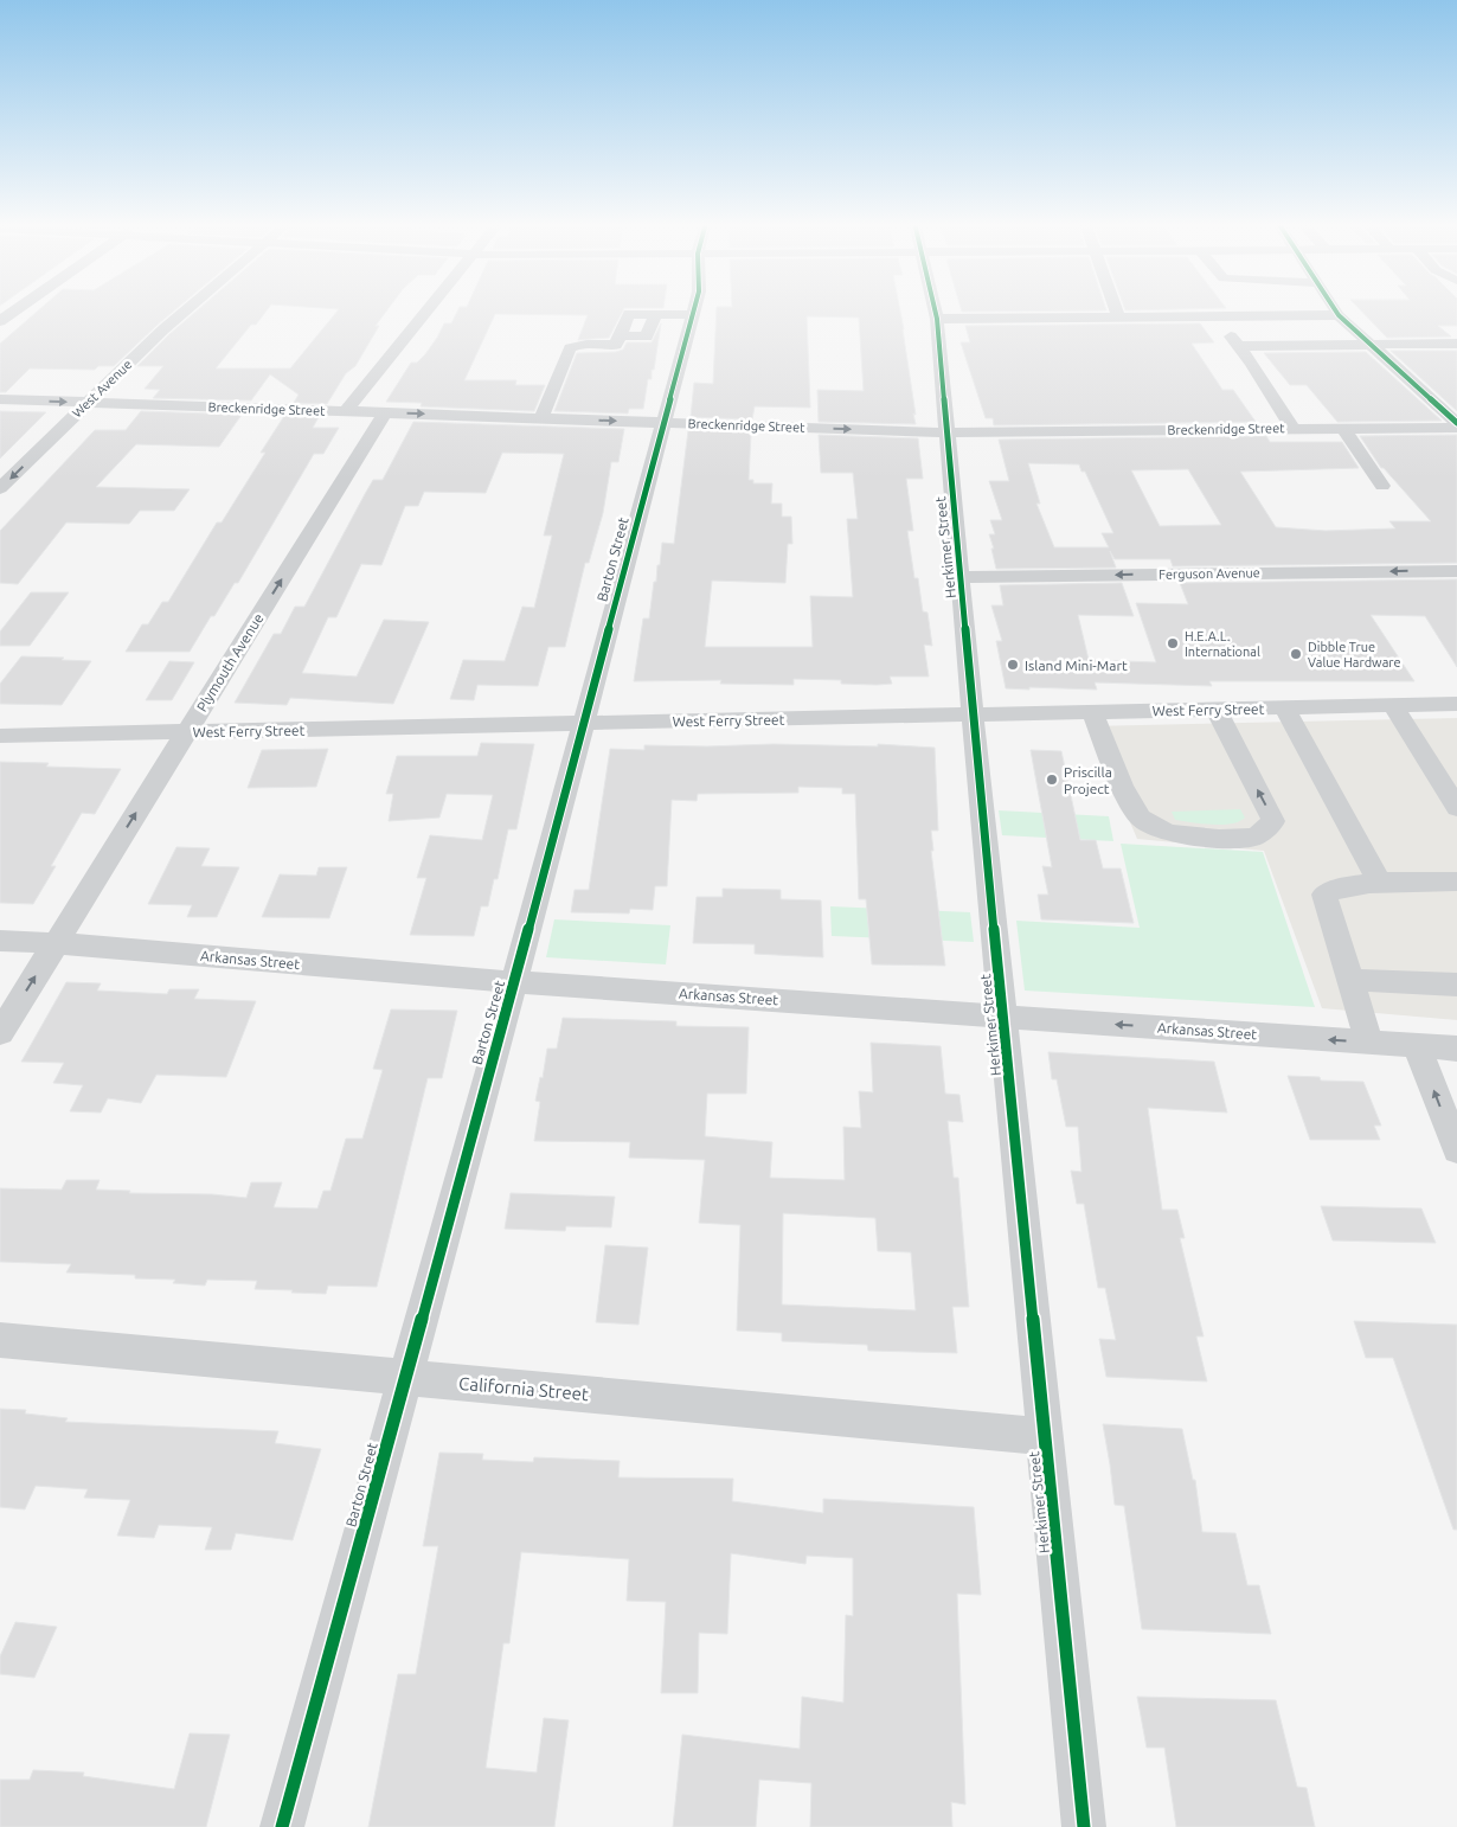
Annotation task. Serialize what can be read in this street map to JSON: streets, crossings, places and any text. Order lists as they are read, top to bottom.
{
  "streets": {
    "street": [
      "West Avenue",
      "Breckenridge Street",
      "Herkimer Street",
      "Barton Street",
      "Ferguson Avenue",
      "Plymouth Avenue",
      "West Ferry Street",
      "Arkansas Street",
      "California Street"
    ]
  },
  "crossings": [
    ["West Avenue", "Breckenridge Street"],
    ["Breckenridge Street", "Herkimer Street"],
    ["Breckenridge Street", "Barton Street"],
    ["Breckenridge Street", "Plymouth Avenue"],
    ["Herkimer Street", "Ferguson Avenue"],
    ["Herkimer Street", "West Ferry Street"],
    ["Herkimer Street", "Arkansas Street"],
    ["Herkimer Street", "California Street"],
    ["Barton Street", "West Ferry Street"],
    ["Barton Street", "Arkansas Street"],
    ["Barton Street", "California Street"],
    ["Plymouth Avenue", "West Ferry Street"],
    ["Plymouth Avenue", "Arkansas Street"]
  ],
  "one_way": ["West Avenue", "Breckenridge Street", "Plymouth Avenue"],
  "places": [
    "H.E.A.L. International",
    "Dibble True Value Hardware",
    "Island Mini-Mart",
    "Priscilla Project"
  ]
}
